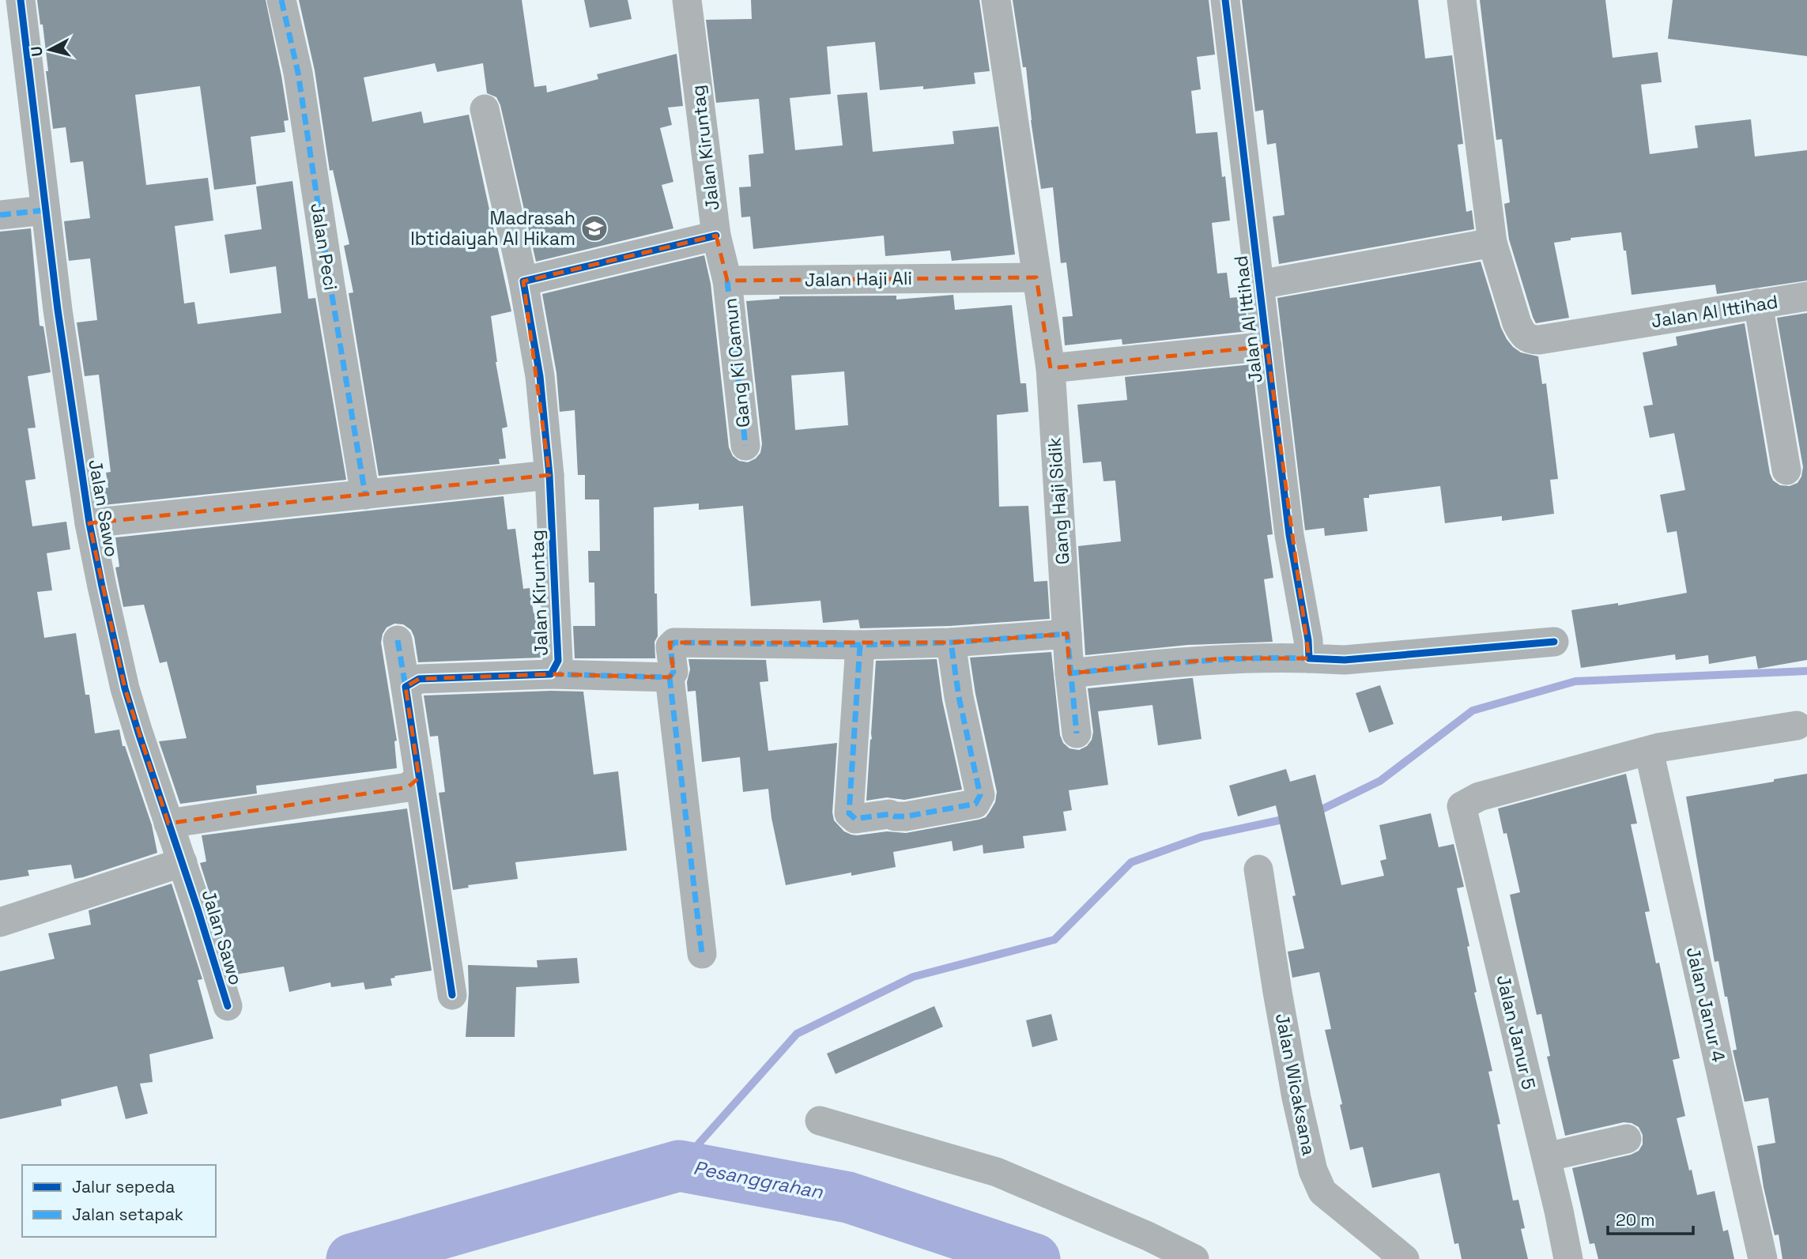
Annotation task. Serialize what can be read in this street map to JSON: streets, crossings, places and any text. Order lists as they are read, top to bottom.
{
  "streets": {
    "street": [
      "Jalan Kiruntag",
      "Jalan Peci",
      "Jalan Haji Ali",
      "Jalan Al Ittihad",
      "Gang Ki Camun",
      "Gang Haji Sidik",
      "Jalan Sawo",
      "Jalan Janur 4",
      "Jalan Janur 5",
      "Jalan Wicaksana"
    ]
  },
  "crossings": [
    ["Jalan Haji Ali", "Gang Ki Camun"],
    ["Jalan Janur 4", "Jalan Janur 5"]
  ],
  "water": ["Pesanggrahan"],
  "places": {
    "school or university": ["Madrasah Ibtidaiyah Al Hikam"]
  },
  "legend": ["Jalur sepeda", "Jalan setapak"],
  "scale_bar": "20 m",
  "north": "left"
}
